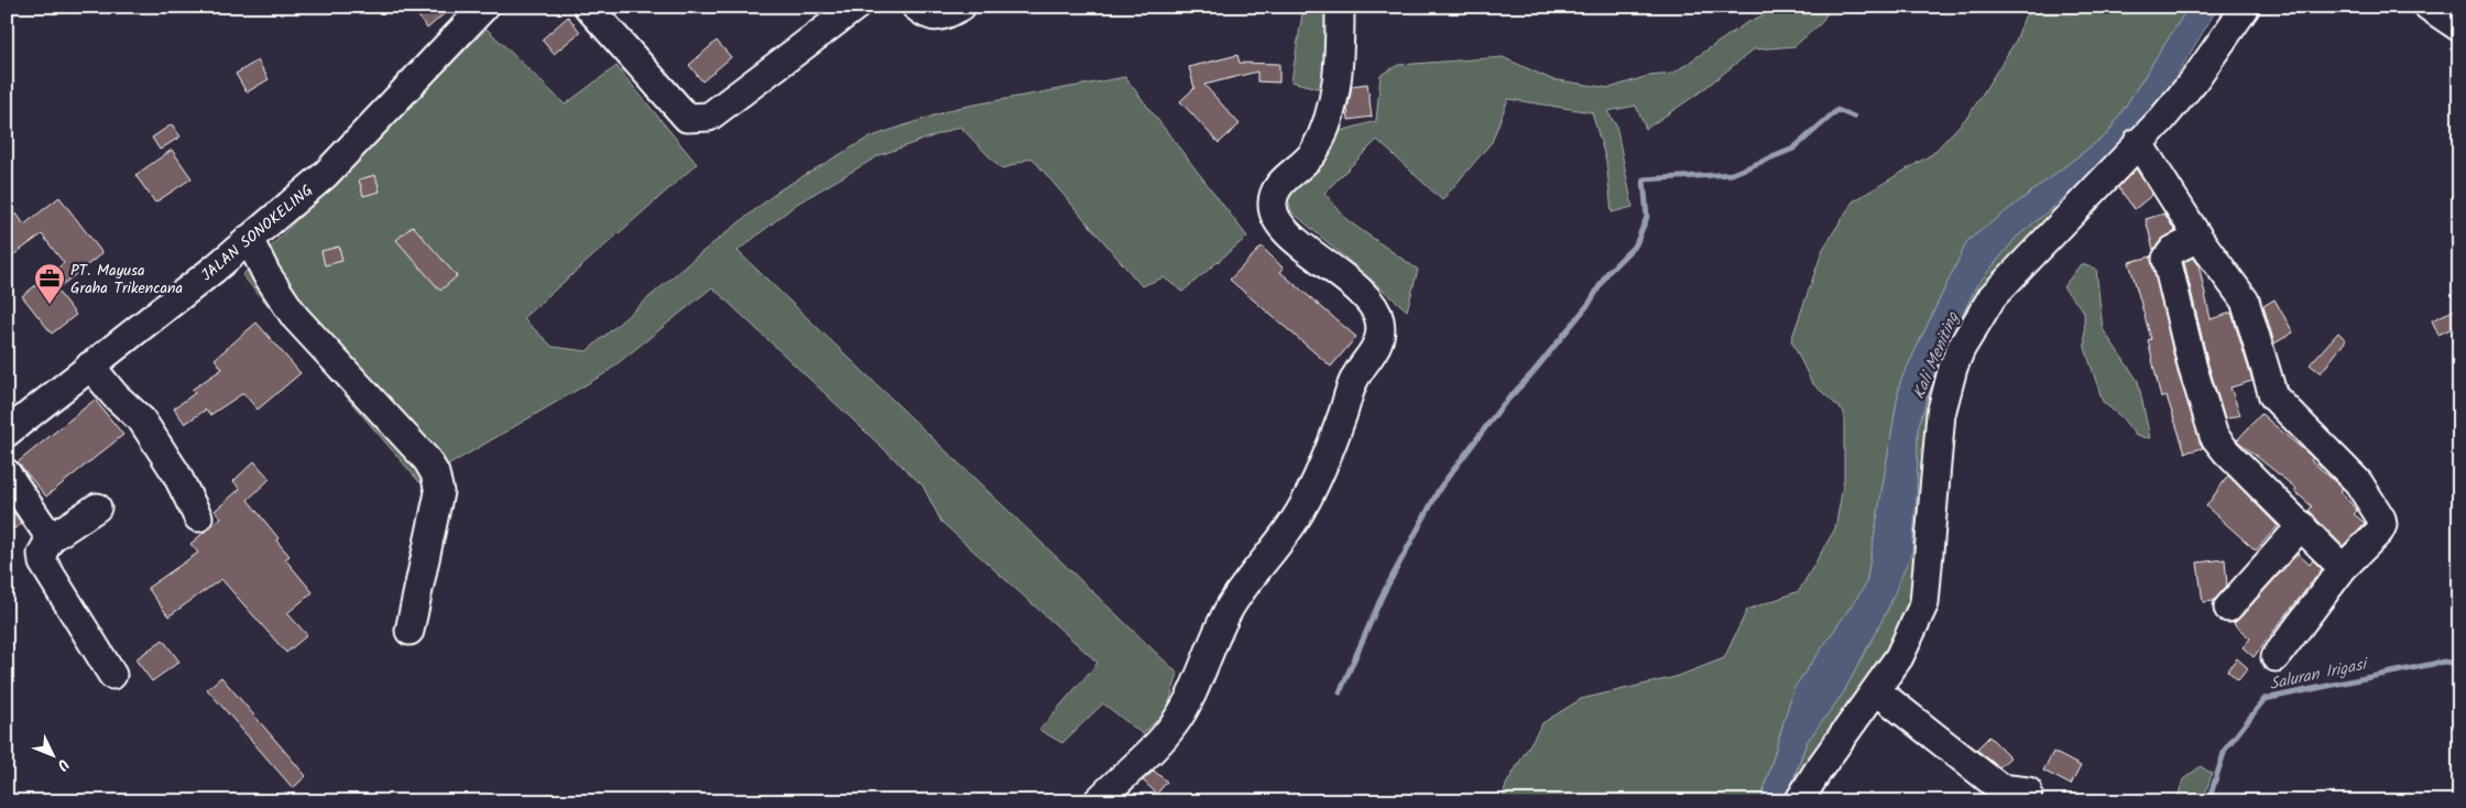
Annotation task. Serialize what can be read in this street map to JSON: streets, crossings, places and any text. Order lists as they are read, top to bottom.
{
  "streets": {
    "street": ["JALAN SONOKELING"]
  },
  "water": ["Kali Meniting", "Saluran Irigasi"],
  "places": {
    "office": ["PT. Mayusa Graha Trikencana"]
  },
  "north": "bottom right"
}
